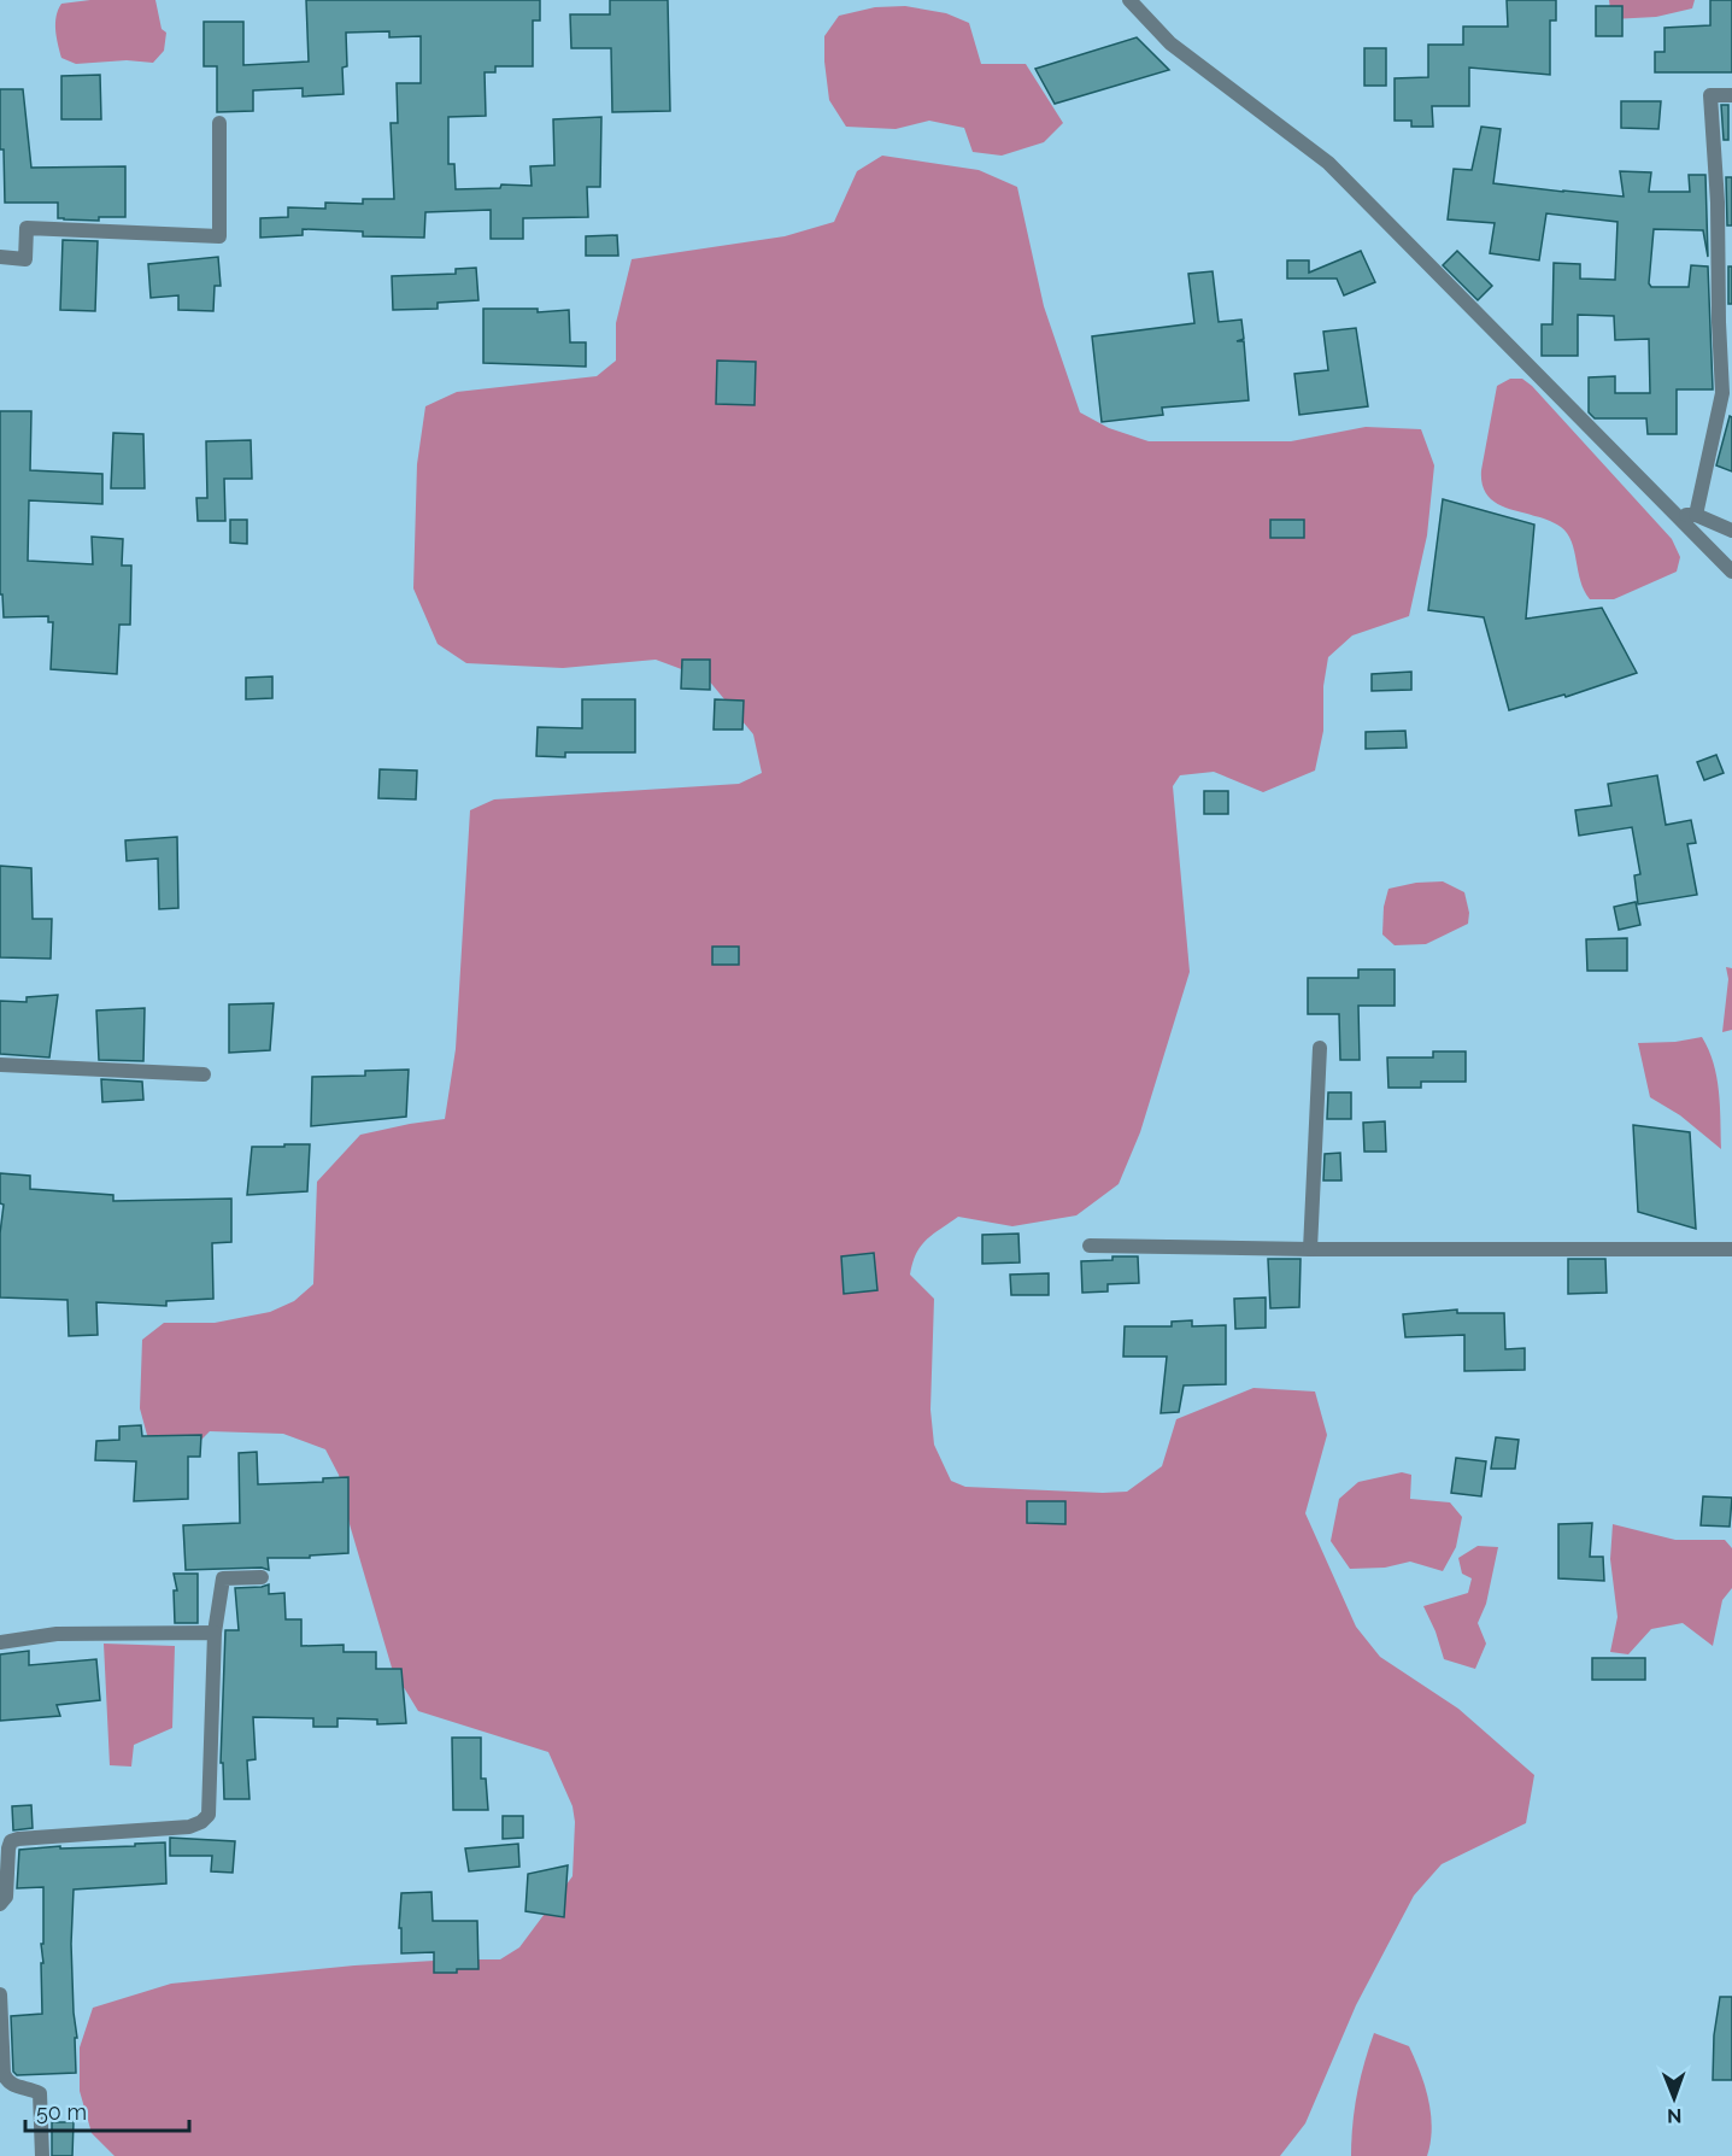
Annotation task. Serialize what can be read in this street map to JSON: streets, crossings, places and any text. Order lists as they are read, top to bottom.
{
  "scale_bar": "50 m",
  "north": "bottom"
}
